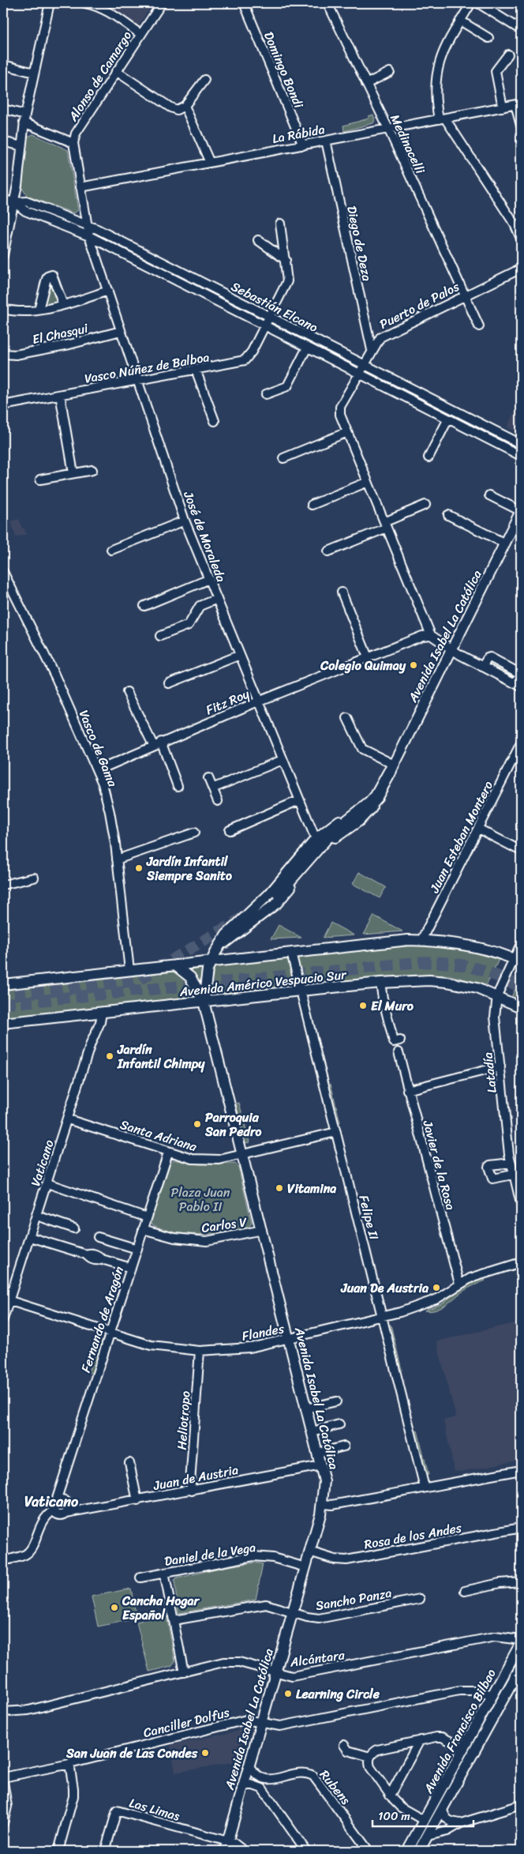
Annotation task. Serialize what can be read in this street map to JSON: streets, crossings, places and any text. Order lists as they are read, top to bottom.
{
  "streets": {
    "main road": ["Avenida Isabel La Católica", "Avenida Américo Vespucio Sur", "Avenida Francisco Bilbao"],
    "street": [
      "Domingo Bondi",
      "Alonso de Camargo",
      "La Rábida",
      "Medinacelli",
      "Diego de Deza",
      "Puerto de Palos",
      "Sebastián Elcano",
      "El Chasqui",
      "Vasco Núñez de Balboa",
      "José de Moraleda",
      "Fitz Roy",
      "Vasco de Gama",
      "Juan Esteban Montero",
      "Latadía",
      "Santa Adriana",
      "Vaticano",
      "Javier de la Rosa",
      "Felipe II",
      "Carlos V",
      "Fernando de Aragón",
      "Flandes",
      "Heliotropo",
      "Juan de Austria",
      "Rosa de los Andes",
      "Daniel de la Vega",
      "Sancho Panza",
      "Alcántara",
      "Canciller Dolfus",
      "Rubens",
      "Las Limas"
    ]
  },
  "crossings": [
    ["Domingo Bondi", "La Rábida"],
    ["La Rábida", "Medinacelli"],
    ["La Rábida", "Diego de Deza"],
    ["Medinacelli", "Puerto de Palos"],
    ["Diego de Deza", "Puerto de Palos"],
    ["Puerto de Palos", "Sebastián Elcano"],
    ["Puerto de Palos", "Fitz Roy"],
    ["Sebastián Elcano", "Vasco Núñez de Balboa"],
    ["Sebastián Elcano", "José de Moraleda"],
    ["El Chasqui", "José de Moraleda"],
    ["Vasco Núñez de Balboa", "José de Moraleda"],
    ["José de Moraleda", "Avenida Isabel La Católica"],
    ["José de Moraleda", "Fitz Roy"],
    ["Avenida Isabel La Católica", "Avenida Américo Vespucio Sur"],
    ["Avenida Isabel La Católica", "Santa Adriana"],
    ["Avenida Isabel La Católica", "Carlos V"],
    ["Avenida Isabel La Católica", "Flandes"],
    ["Avenida Isabel La Católica", "Juan de Austria"],
    ["Avenida Isabel La Católica", "Rosa de los Andes"],
    ["Avenida Isabel La Católica", "Daniel de la Vega"],
    ["Avenida Isabel La Católica", "Sancho Panza"],
    ["Avenida Isabel La Católica", "Alcántara"],
    ["Avenida Isabel La Católica", "Canciller Dolfus"],
    ["Avenida Isabel La Católica", "Las Limas"],
    ["Fitz Roy", "Vasco de Gama"],
    ["Vasco de Gama", "Avenida Américo Vespucio Sur"],
    ["Juan Esteban Montero", "Avenida Américo Vespucio Sur"],
    ["Avenida Américo Vespucio Sur", "Latadía"],
    ["Avenida Américo Vespucio Sur", "Vaticano"],
    ["Avenida Américo Vespucio Sur", "Felipe II"],
    ["Santa Adriana", "Vaticano"],
    ["Santa Adriana", "Felipe II"],
    ["Santa Adriana", "Fernando de Aragón"],
    ["Vaticano", "Flandes"],
    ["Javier de la Rosa", "Flandes"],
    ["Felipe II", "Flandes"],
    ["Carlos V", "Fernando de Aragón"],
    ["Fernando de Aragón", "Flandes"],
    ["Fernando de Aragón", "Juan de Austria"],
    ["Flandes", "Heliotropo"],
    ["Heliotropo", "Juan de Austria"],
    ["Canciller Dolfus", "Avenida Francisco Bilbao"]
  ],
  "districts": ["Vaticano"],
  "parks": ["Plaza Juan Pablo II"],
  "places": [
    "Colegio Quimay",
    "Jardín Infantil Siempre Sanito",
    "El Muro",
    "Jardín Infantil Chimpy",
    "Parroquia San Pedro",
    "Vitamina",
    "Juan De Austria",
    "Cancha Hogar Español",
    "Learning Circle",
    "San Juan de Las Condes"
  ],
  "scale_bar": "100 m"
}
